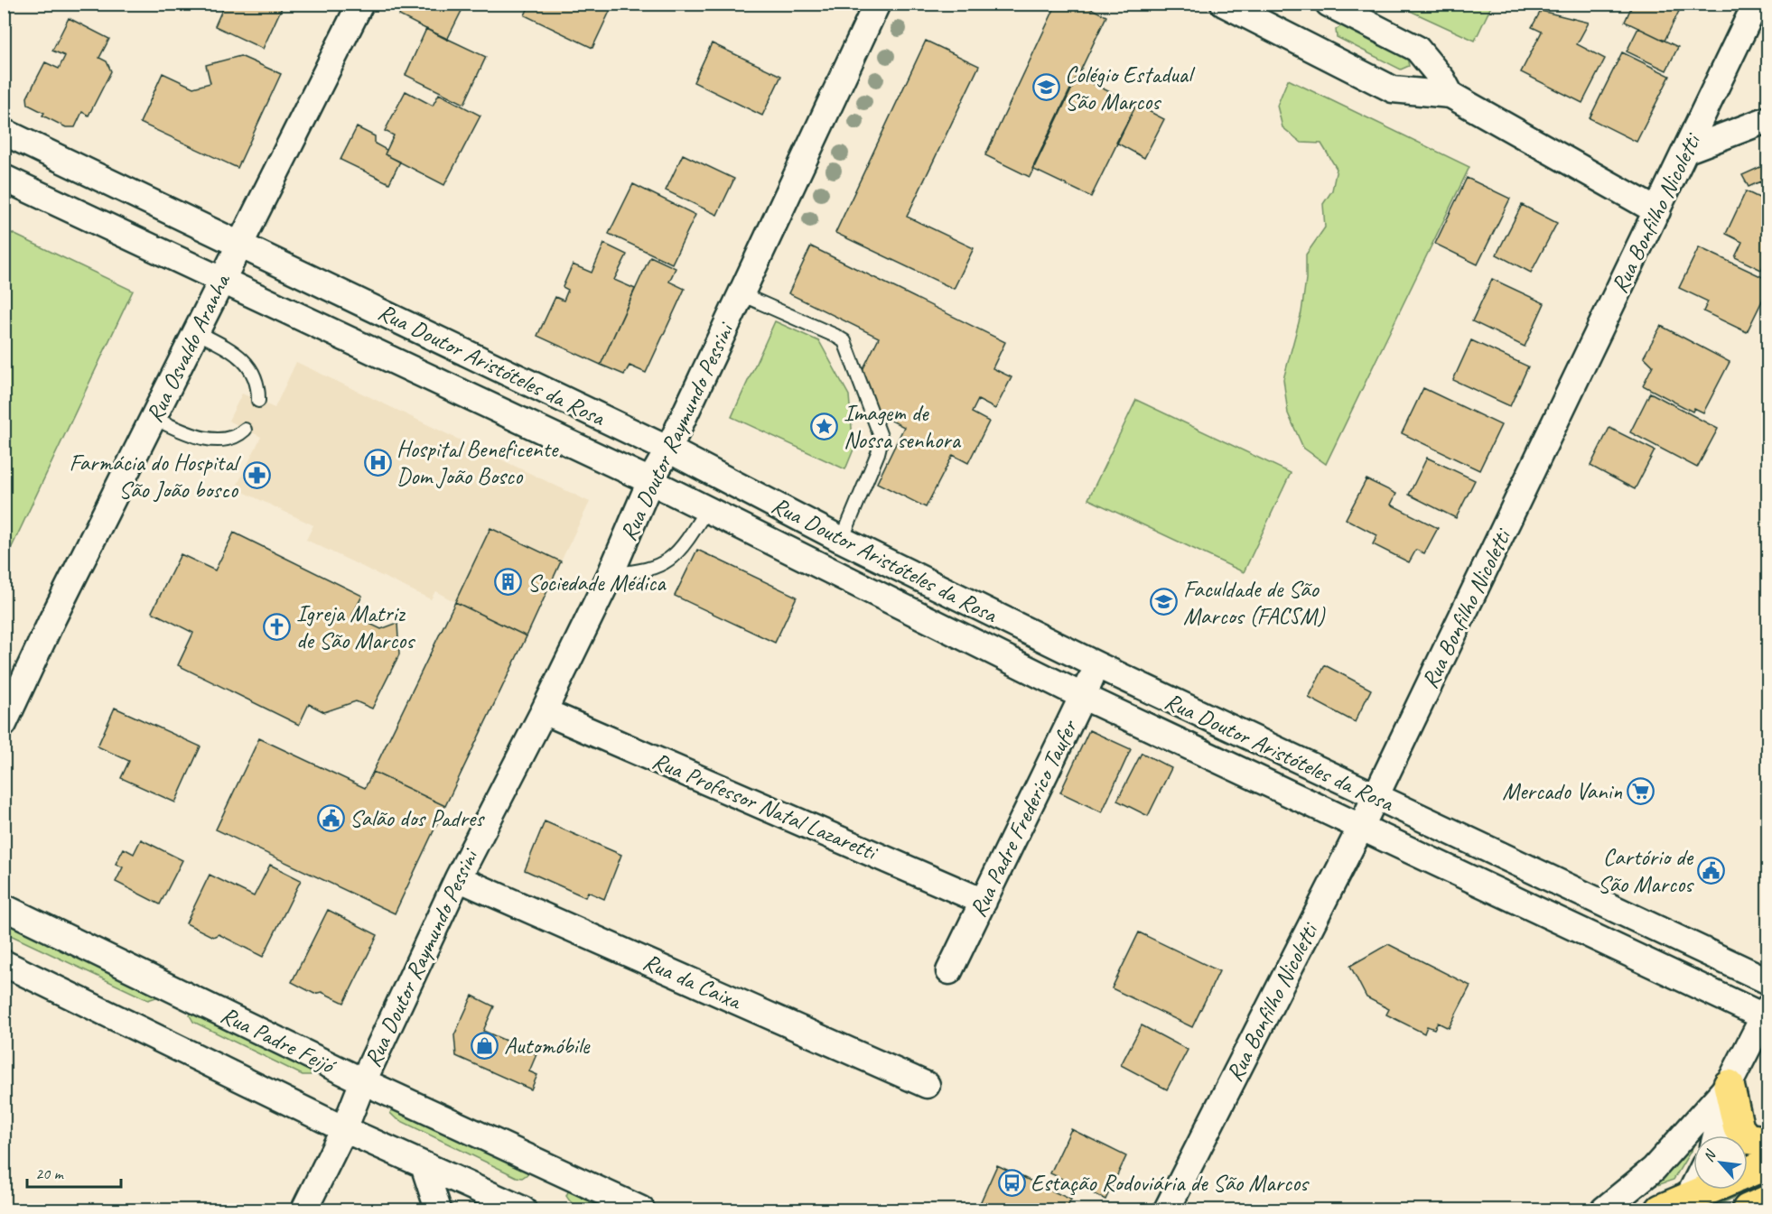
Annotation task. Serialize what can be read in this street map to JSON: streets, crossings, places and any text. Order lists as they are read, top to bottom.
{
  "streets": {
    "street": [
      "Rua Bonfilho Nicoletti",
      "Rua Osvaldo Aranha",
      "Rua Doutor Aristóteles da Rosa",
      "Rua Doutor Raymundo Pessini",
      "Rua Professor Natal Lazaretti",
      "Rua Padre Frederico Taufer",
      "Rua da Caixa",
      "Rua Padre Feijó"
    ]
  },
  "crossings": [
    ["Rua Bonfilho Nicoletti", "Rua Doutor Aristóteles da Rosa"],
    ["Rua Osvaldo Aranha", "Rua Doutor Aristóteles da Rosa"],
    ["Rua Doutor Aristóteles da Rosa", "Rua Doutor Raymundo Pessini"],
    ["Rua Doutor Aristóteles da Rosa", "Rua Padre Frederico Taufer"],
    ["Rua Doutor Raymundo Pessini", "Rua Professor Natal Lazaretti"],
    ["Rua Doutor Raymundo Pessini", "Rua da Caixa"],
    ["Rua Doutor Raymundo Pessini", "Rua Padre Feijó"],
    ["Rua Professor Natal Lazaretti", "Rua Padre Frederico Taufer"]
  ],
  "places": {
    "school or university": ["Colégio Estadual São Marcos", "Faculdade de São Marcos (FACSM)"],
    "place": ["Imagem de Nossa senhora"],
    "hospital": ["Hospital Beneficente Dom João Bosco"],
    "pharmacy": ["Farmácia do Hospital São João bosco"],
    "building": ["Sociedade Médica"],
    "church": ["Igreja Matriz de São Marcos"],
    "supermarket": ["Mercado Vanin"],
    "public building": ["Salão dos Padres", "Cartório de São Marcos"],
    "shop": ["Automóbile"],
    "bus stop": ["Estação Rodoviária de São Marcos"]
  },
  "scale_bar": "20 m",
  "north": "top left"
}
